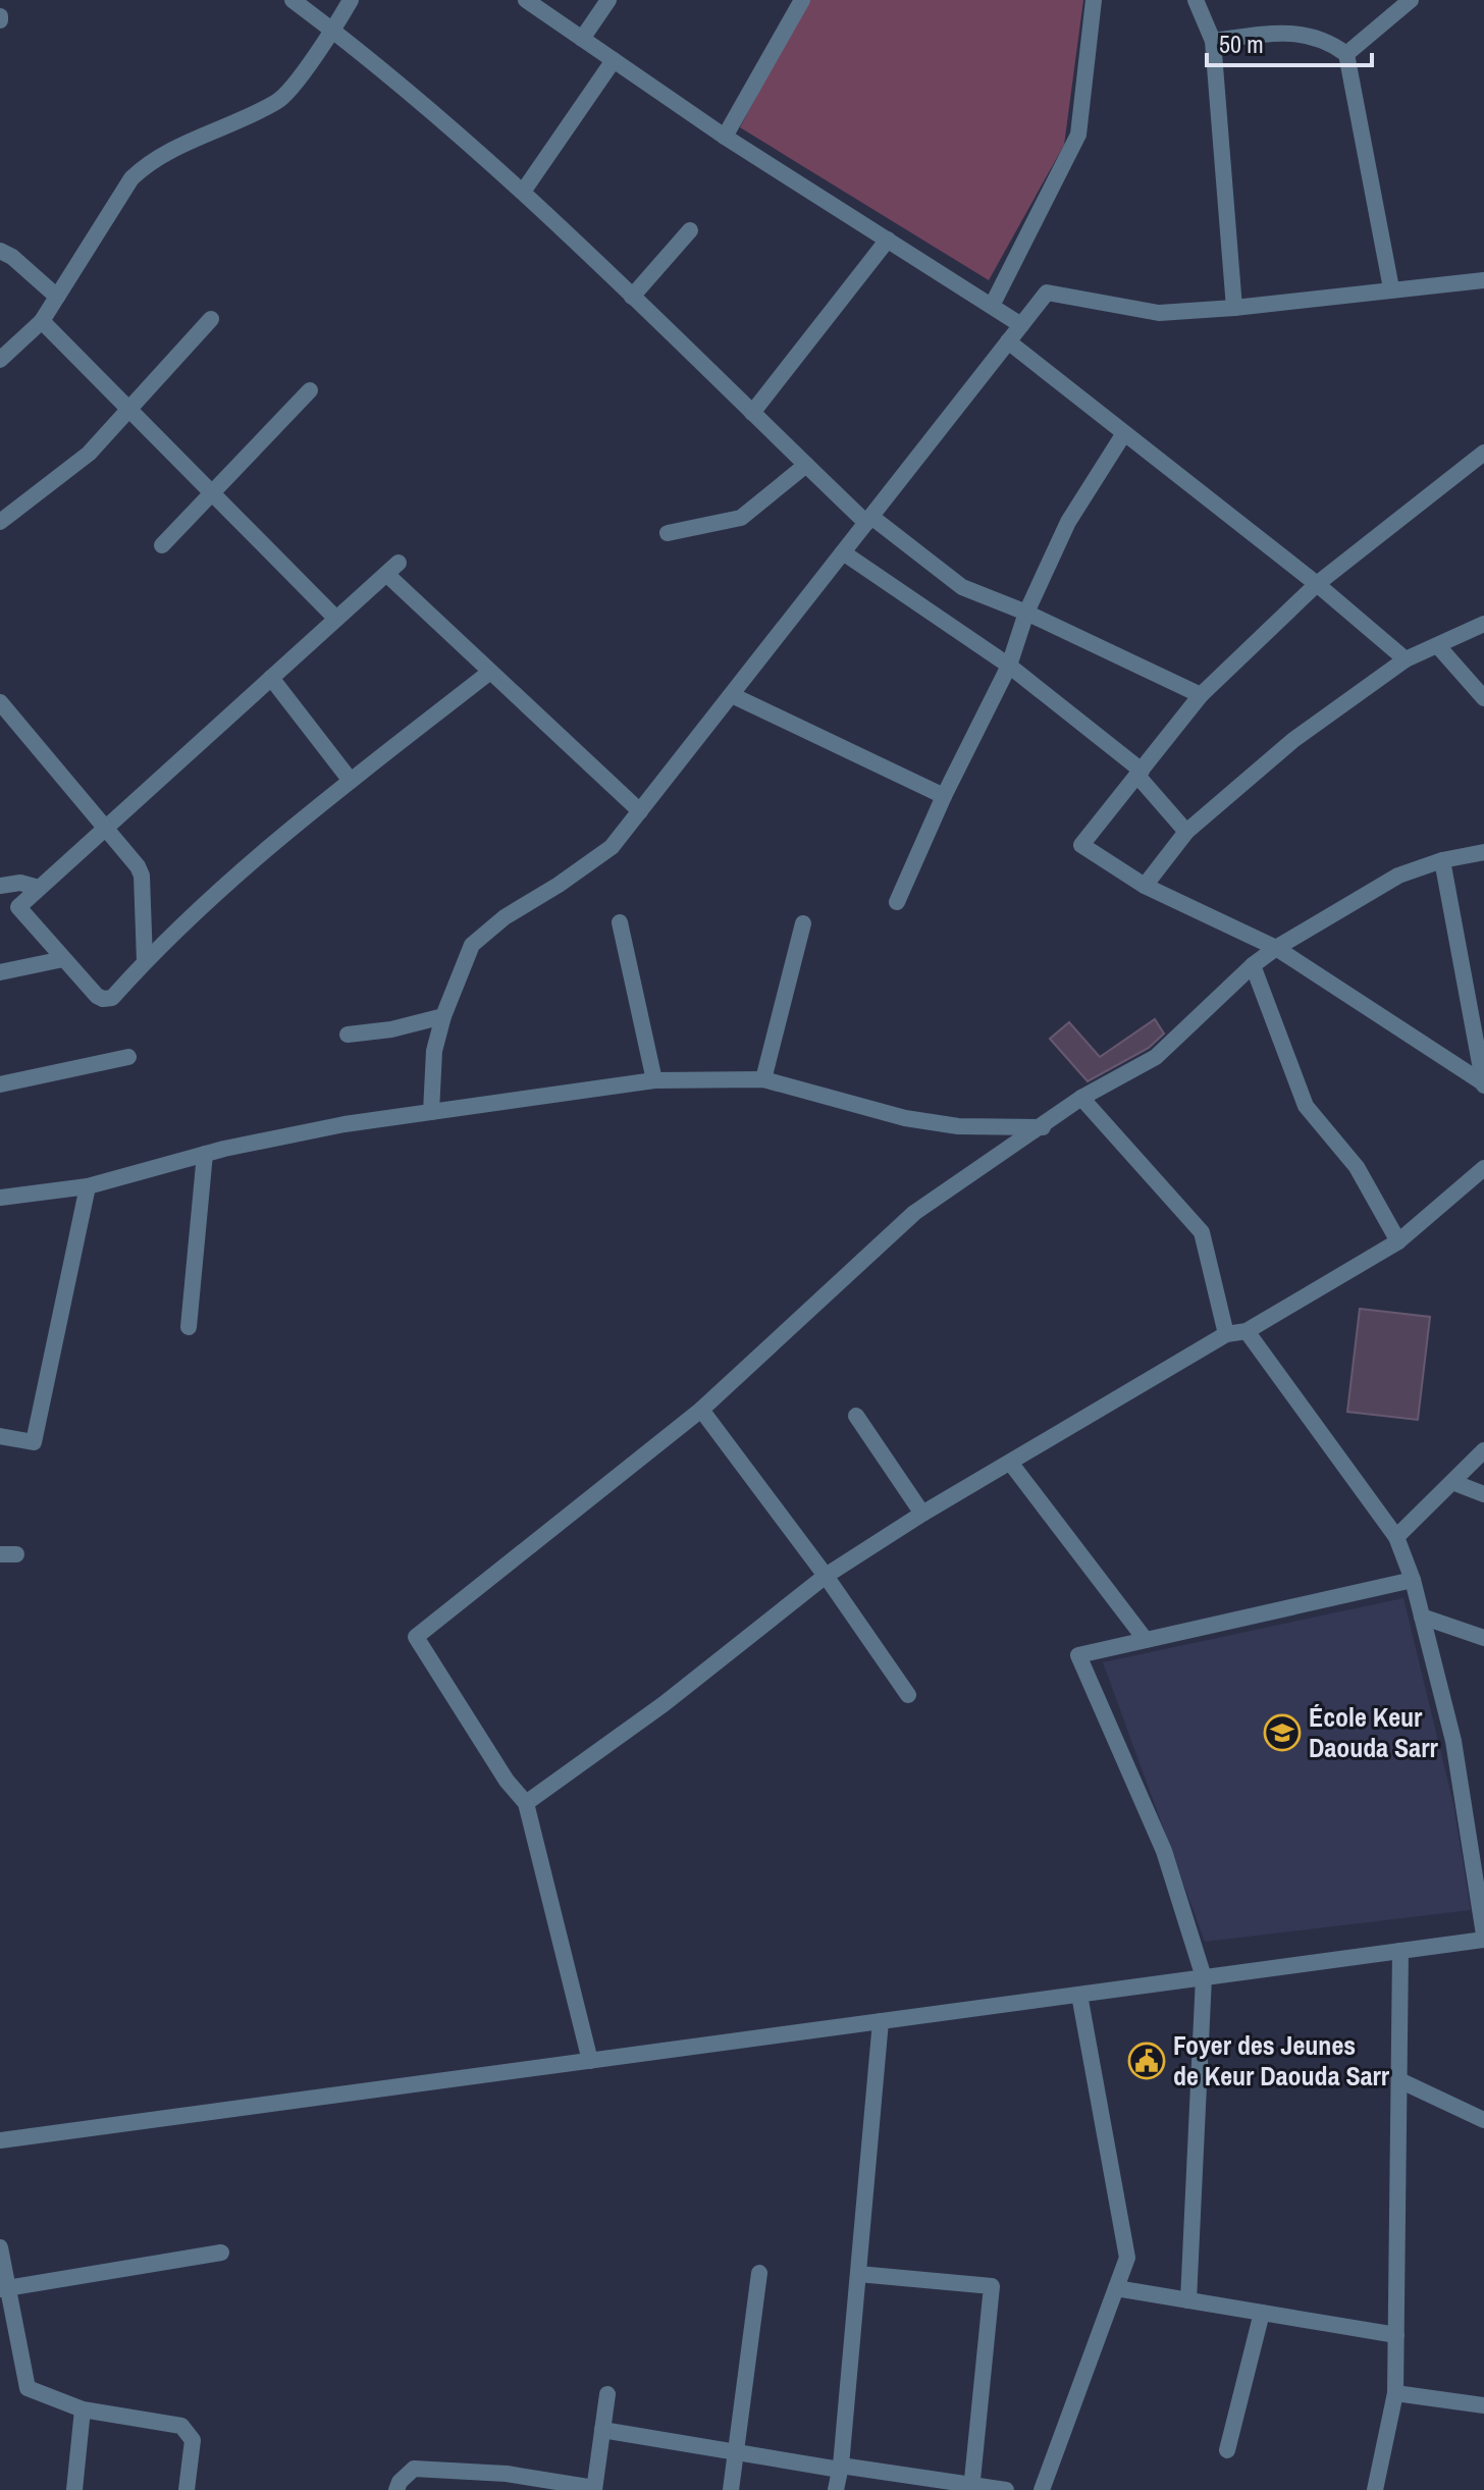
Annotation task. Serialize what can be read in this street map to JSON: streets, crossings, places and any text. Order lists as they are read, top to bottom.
{
  "places": {
    "school or university": ["École Keur Daouda Sarr"],
    "public building": ["Foyer des Jeunes de Keur Daouda Sarr"]
  },
  "scale_bar": "50 m"
}
